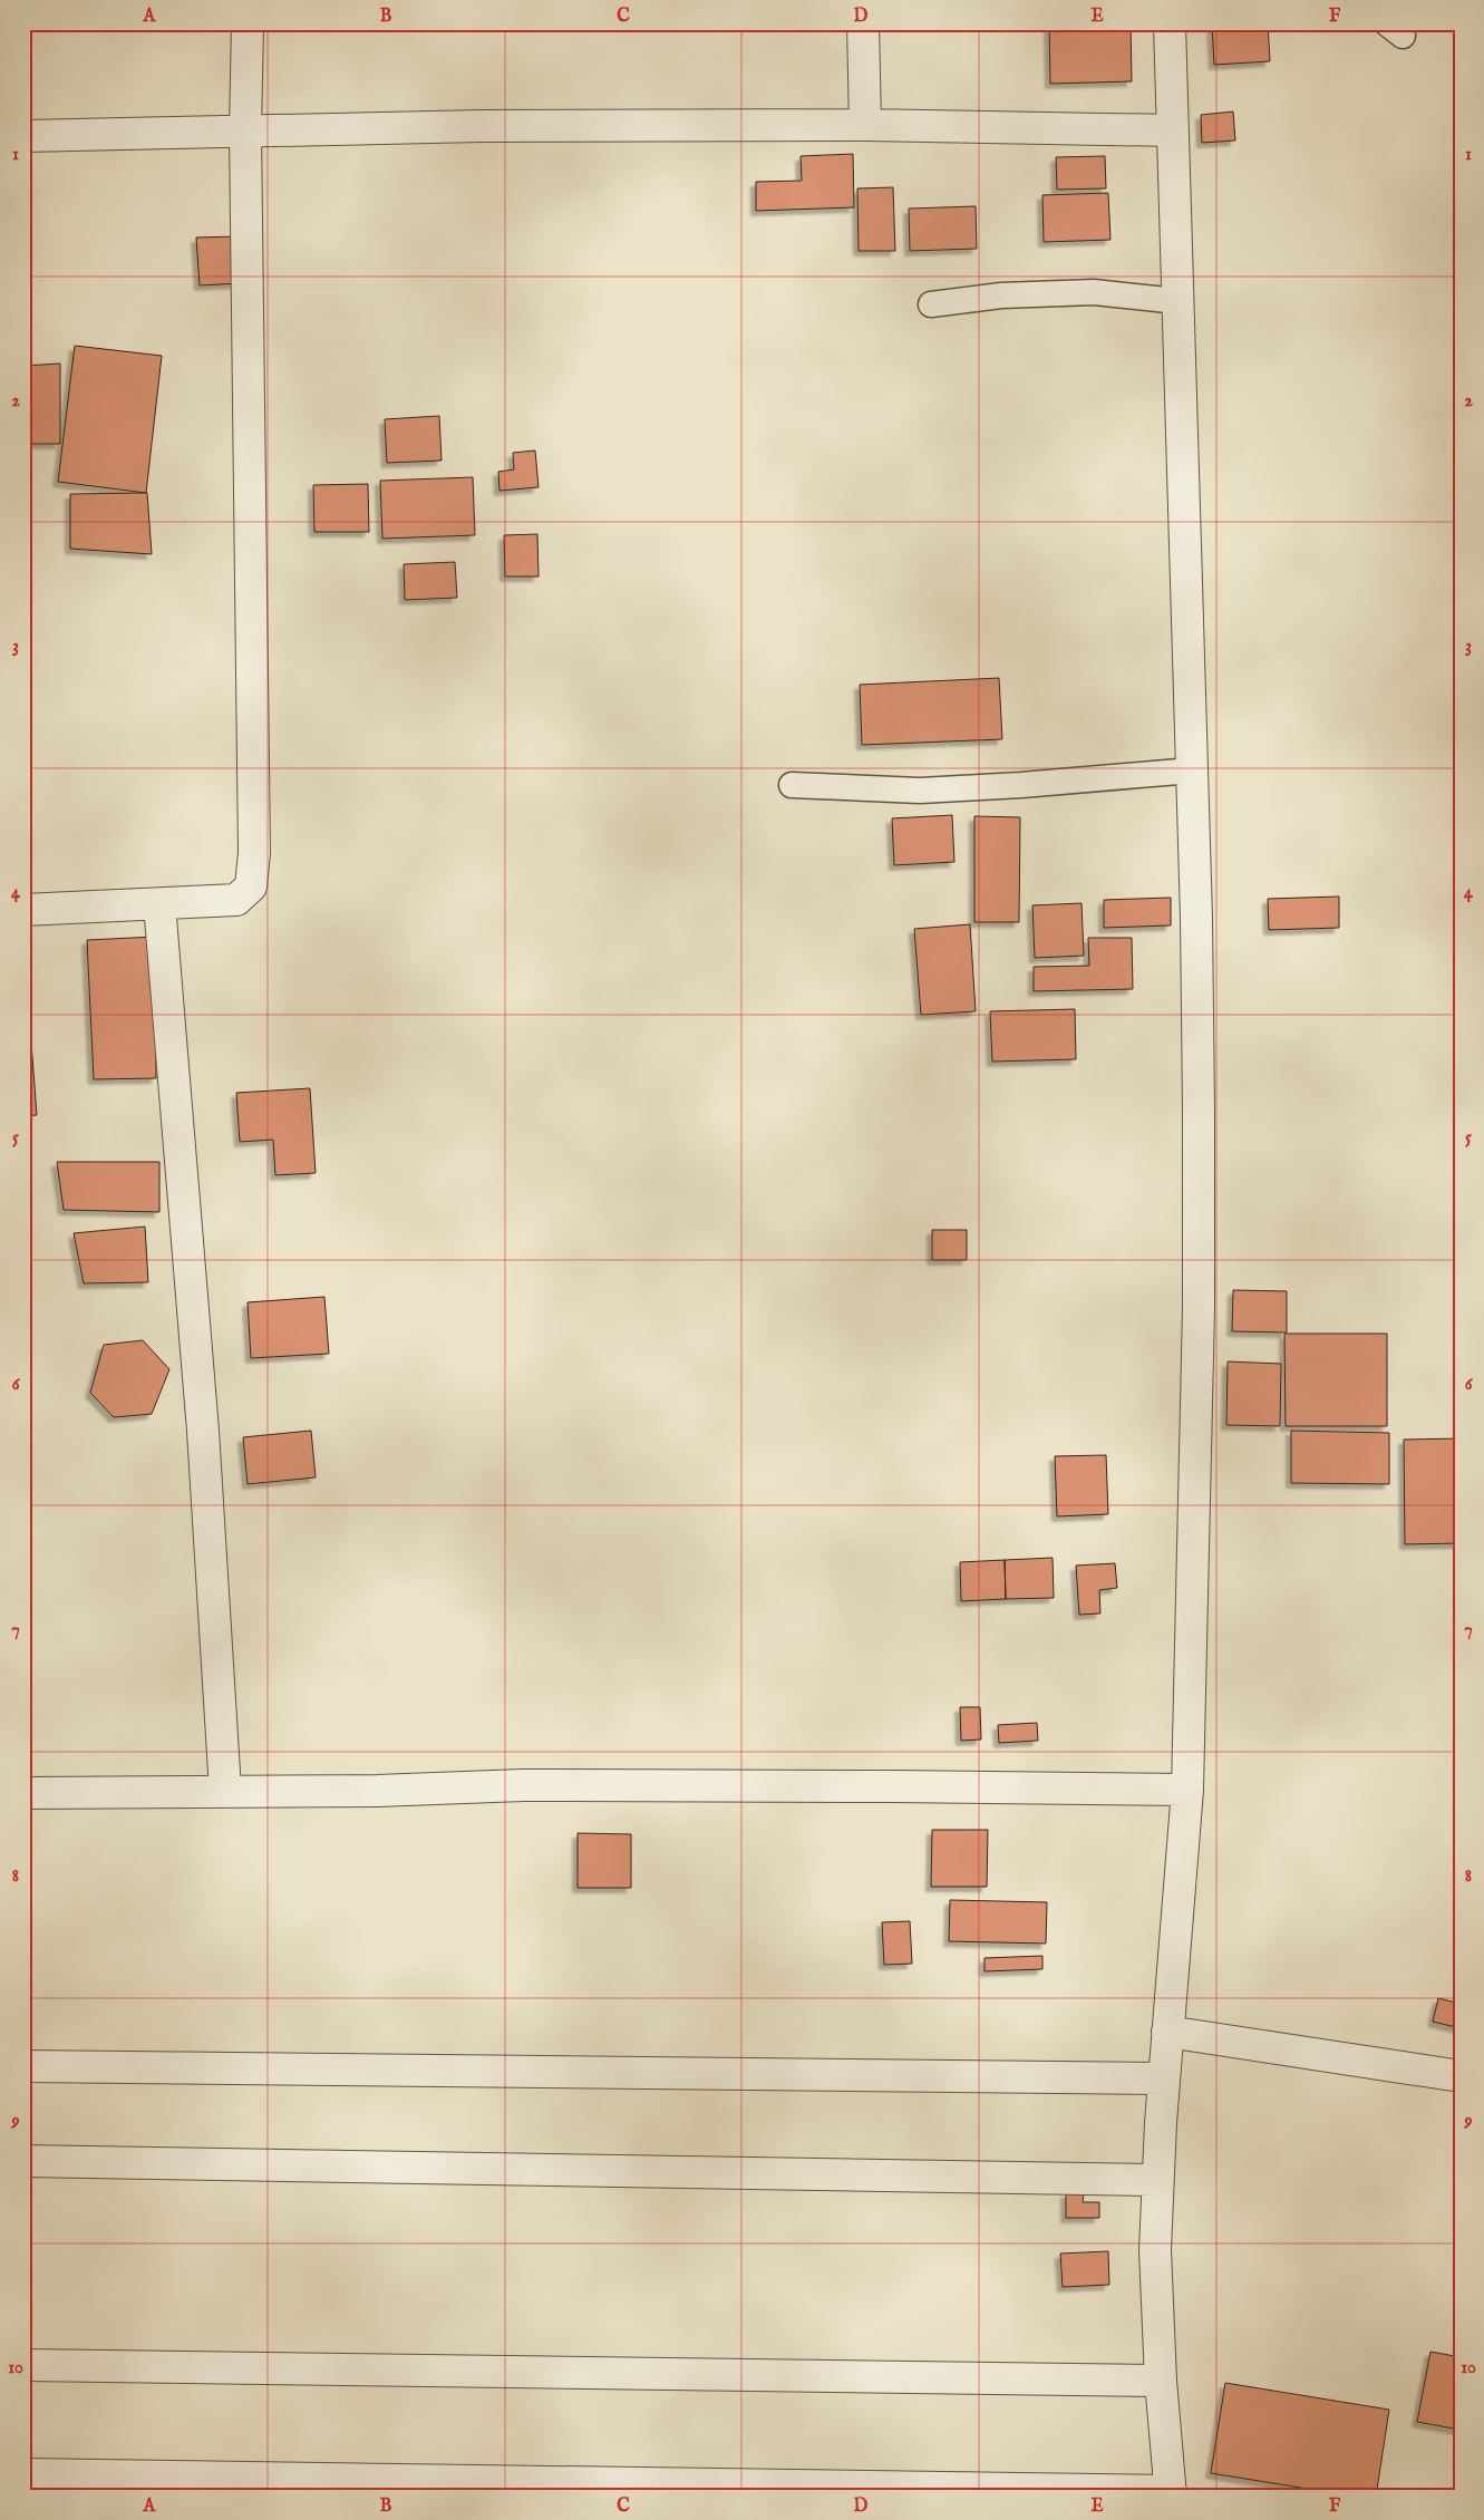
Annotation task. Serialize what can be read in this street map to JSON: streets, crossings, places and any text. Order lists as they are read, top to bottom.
{
  "grid": {
    "columns": [
      "A",
      "B",
      "C",
      "D",
      "E",
      "F"
    ],
    "rows": [
      "1",
      "2",
      "3",
      "4",
      "5",
      "6",
      "7",
      "8",
      "9",
      "10"
    ]
  }
}
